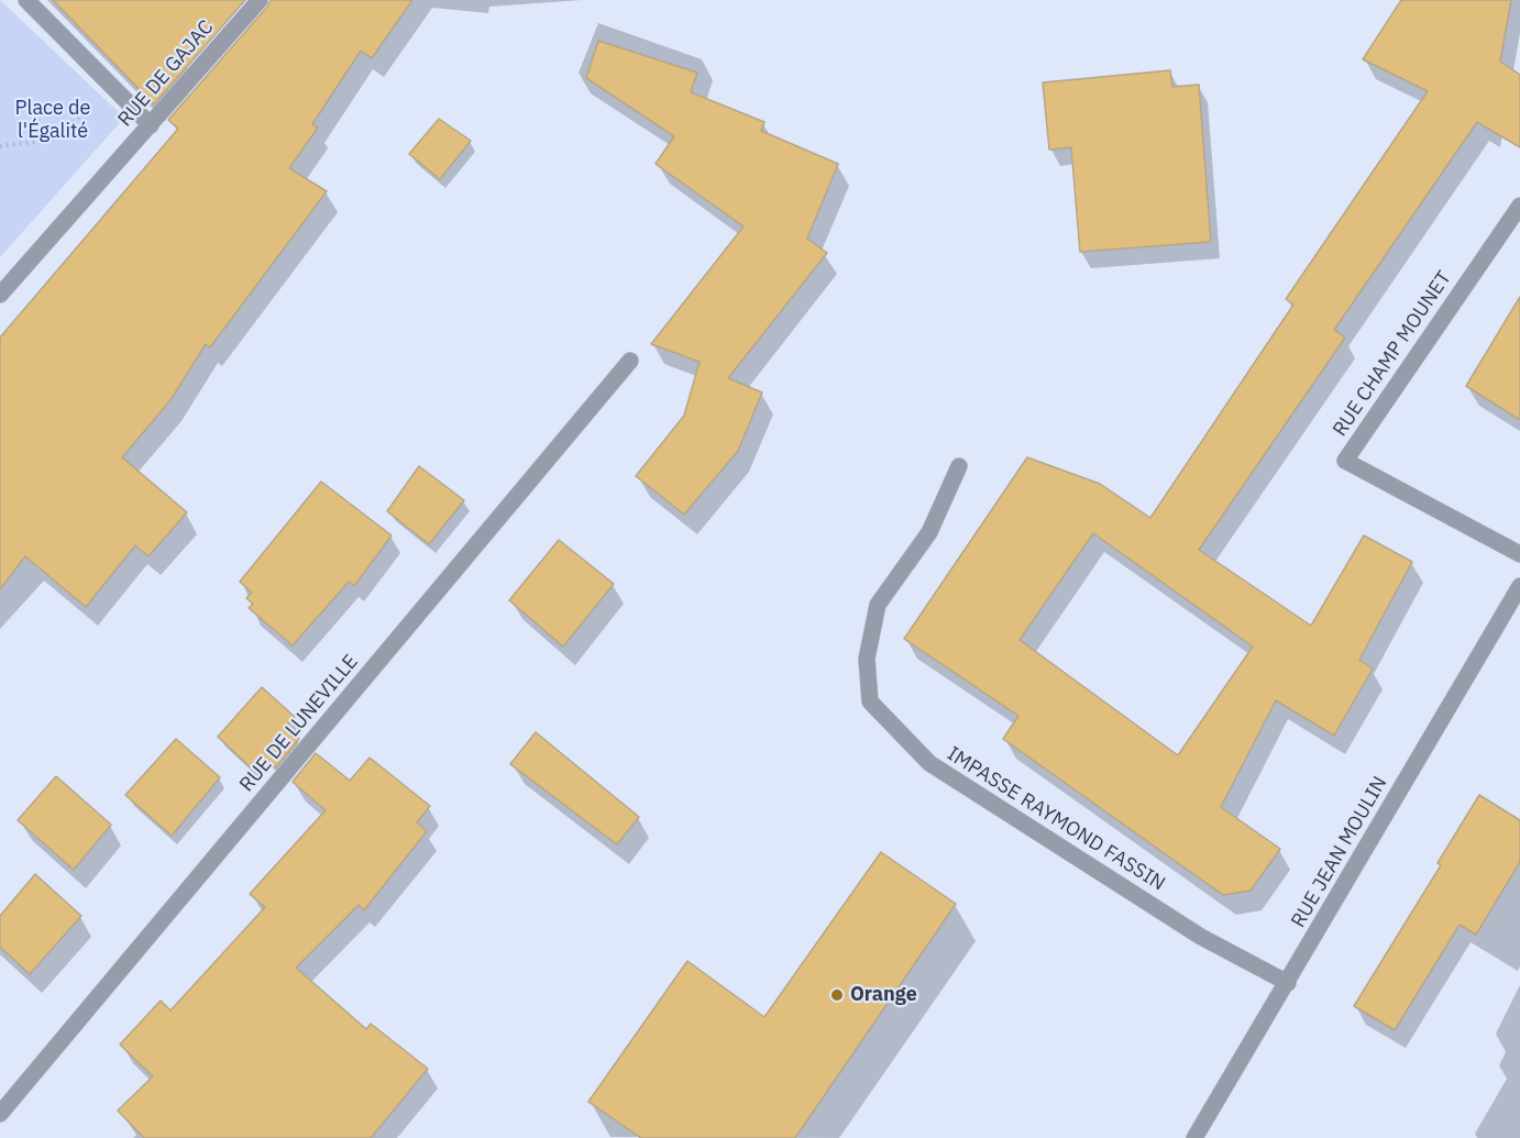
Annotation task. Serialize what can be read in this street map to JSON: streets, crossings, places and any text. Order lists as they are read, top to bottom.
{
  "streets": {
    "street": [
      "RUE DE GAJAC",
      "RUE CHAMP MOUNET",
      "RUE DE LUNEVILLE",
      "IMPASSE RAYMOND FASSIN",
      "RUE JEAN MOULIN"
    ]
  },
  "crossings": [
    ["IMPASSE RAYMOND FASSIN", "RUE JEAN MOULIN"]
  ],
  "parks": ["Place de l'Égalité"],
  "places": ["Orange"]
}
